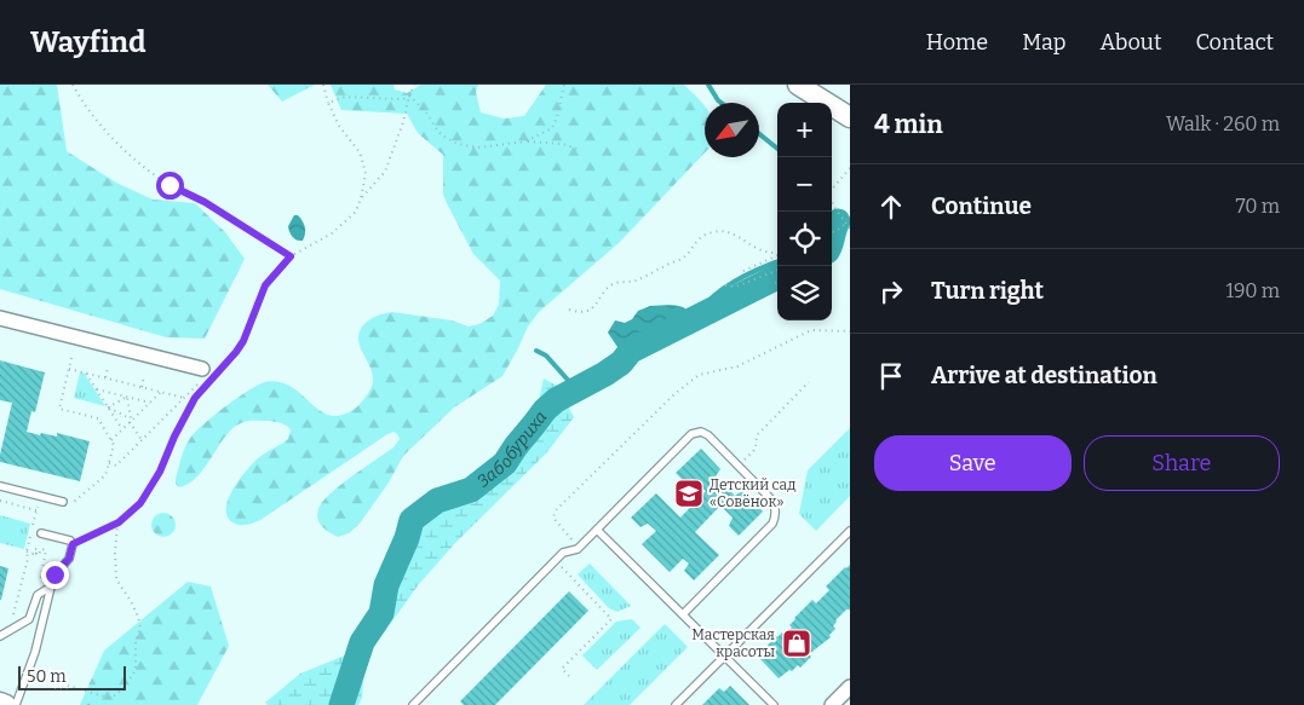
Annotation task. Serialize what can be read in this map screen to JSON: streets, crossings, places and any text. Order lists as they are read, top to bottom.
{
  "water": ["Забобуриха"],
  "places": {
    "school or university": ["Детский сад «Совёнок»"],
    "shop": ["Мастерская красоты"]
  },
  "scale_bar": "50 m",
  "north": "bottom left",
  "page": {
    "header": "Wayfind",
    "nav": [
      "Home",
      "Map",
      "About",
      "Contact"
    ],
    "heading": ["4 min", "Walk · 260 m"],
    "map_buttons": ["+", "−"],
    "list": [
      ["Continue", "70 m"],
      ["Turn right", "190 m"],
      "Arrive at destination"
    ],
    "buttons": ["Save", "Share"],
    "scale": "50 m"
  }
}
